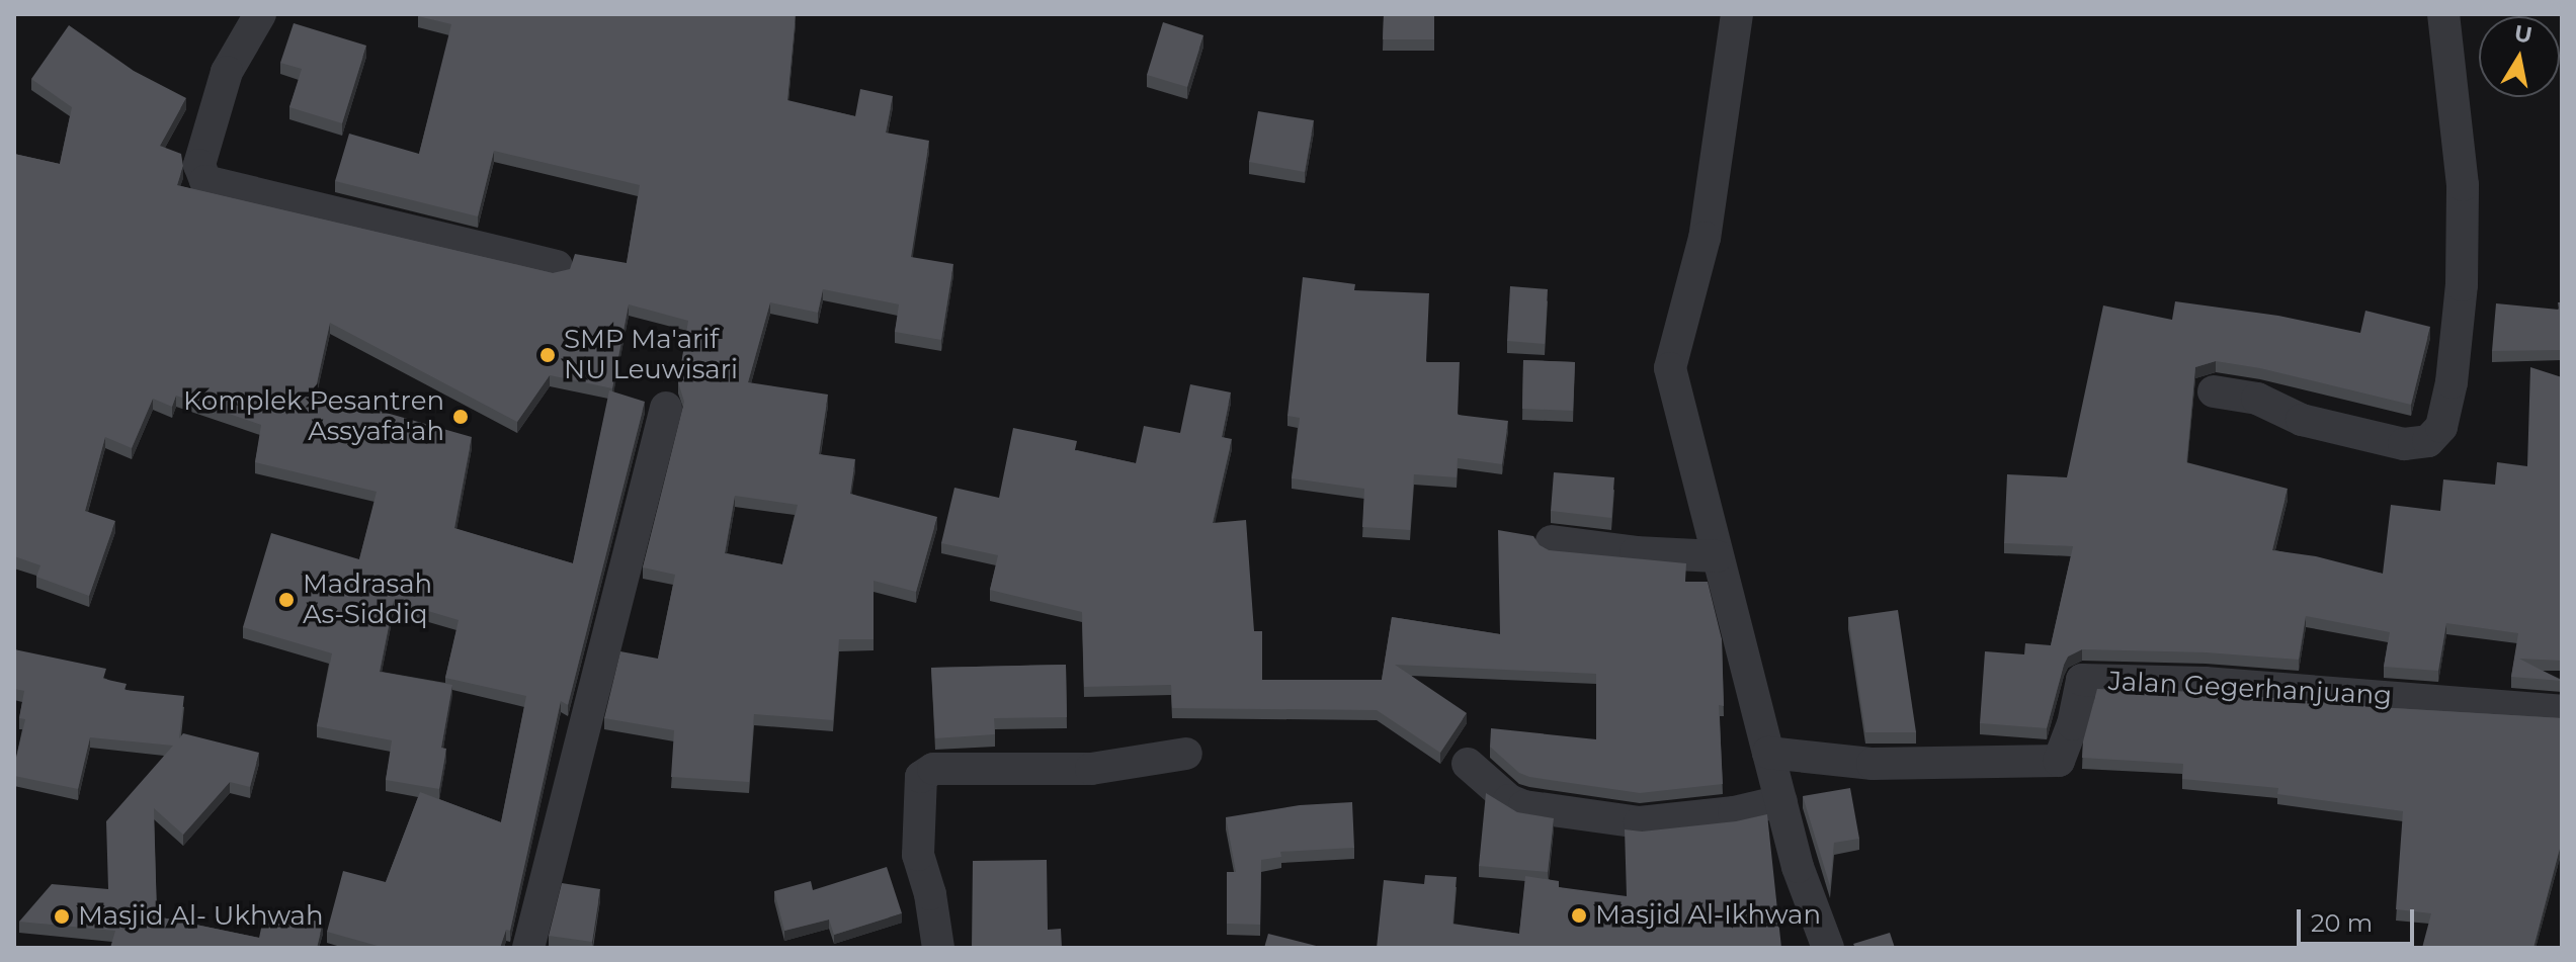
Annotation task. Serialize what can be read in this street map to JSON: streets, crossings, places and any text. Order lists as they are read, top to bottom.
{
  "streets": {
    "street": ["Jalan Gegerhanjuang"]
  },
  "places": [
    "SMP Ma'arif NU Leuwisari",
    "Komplek Pesantren Assyafa'ah",
    "Madrasah As-Siddiq",
    "Masjid Al-Ikhwan",
    "Masjid Al- Ukhwah"
  ],
  "scale_bar": "20 m",
  "north": "top"
}
